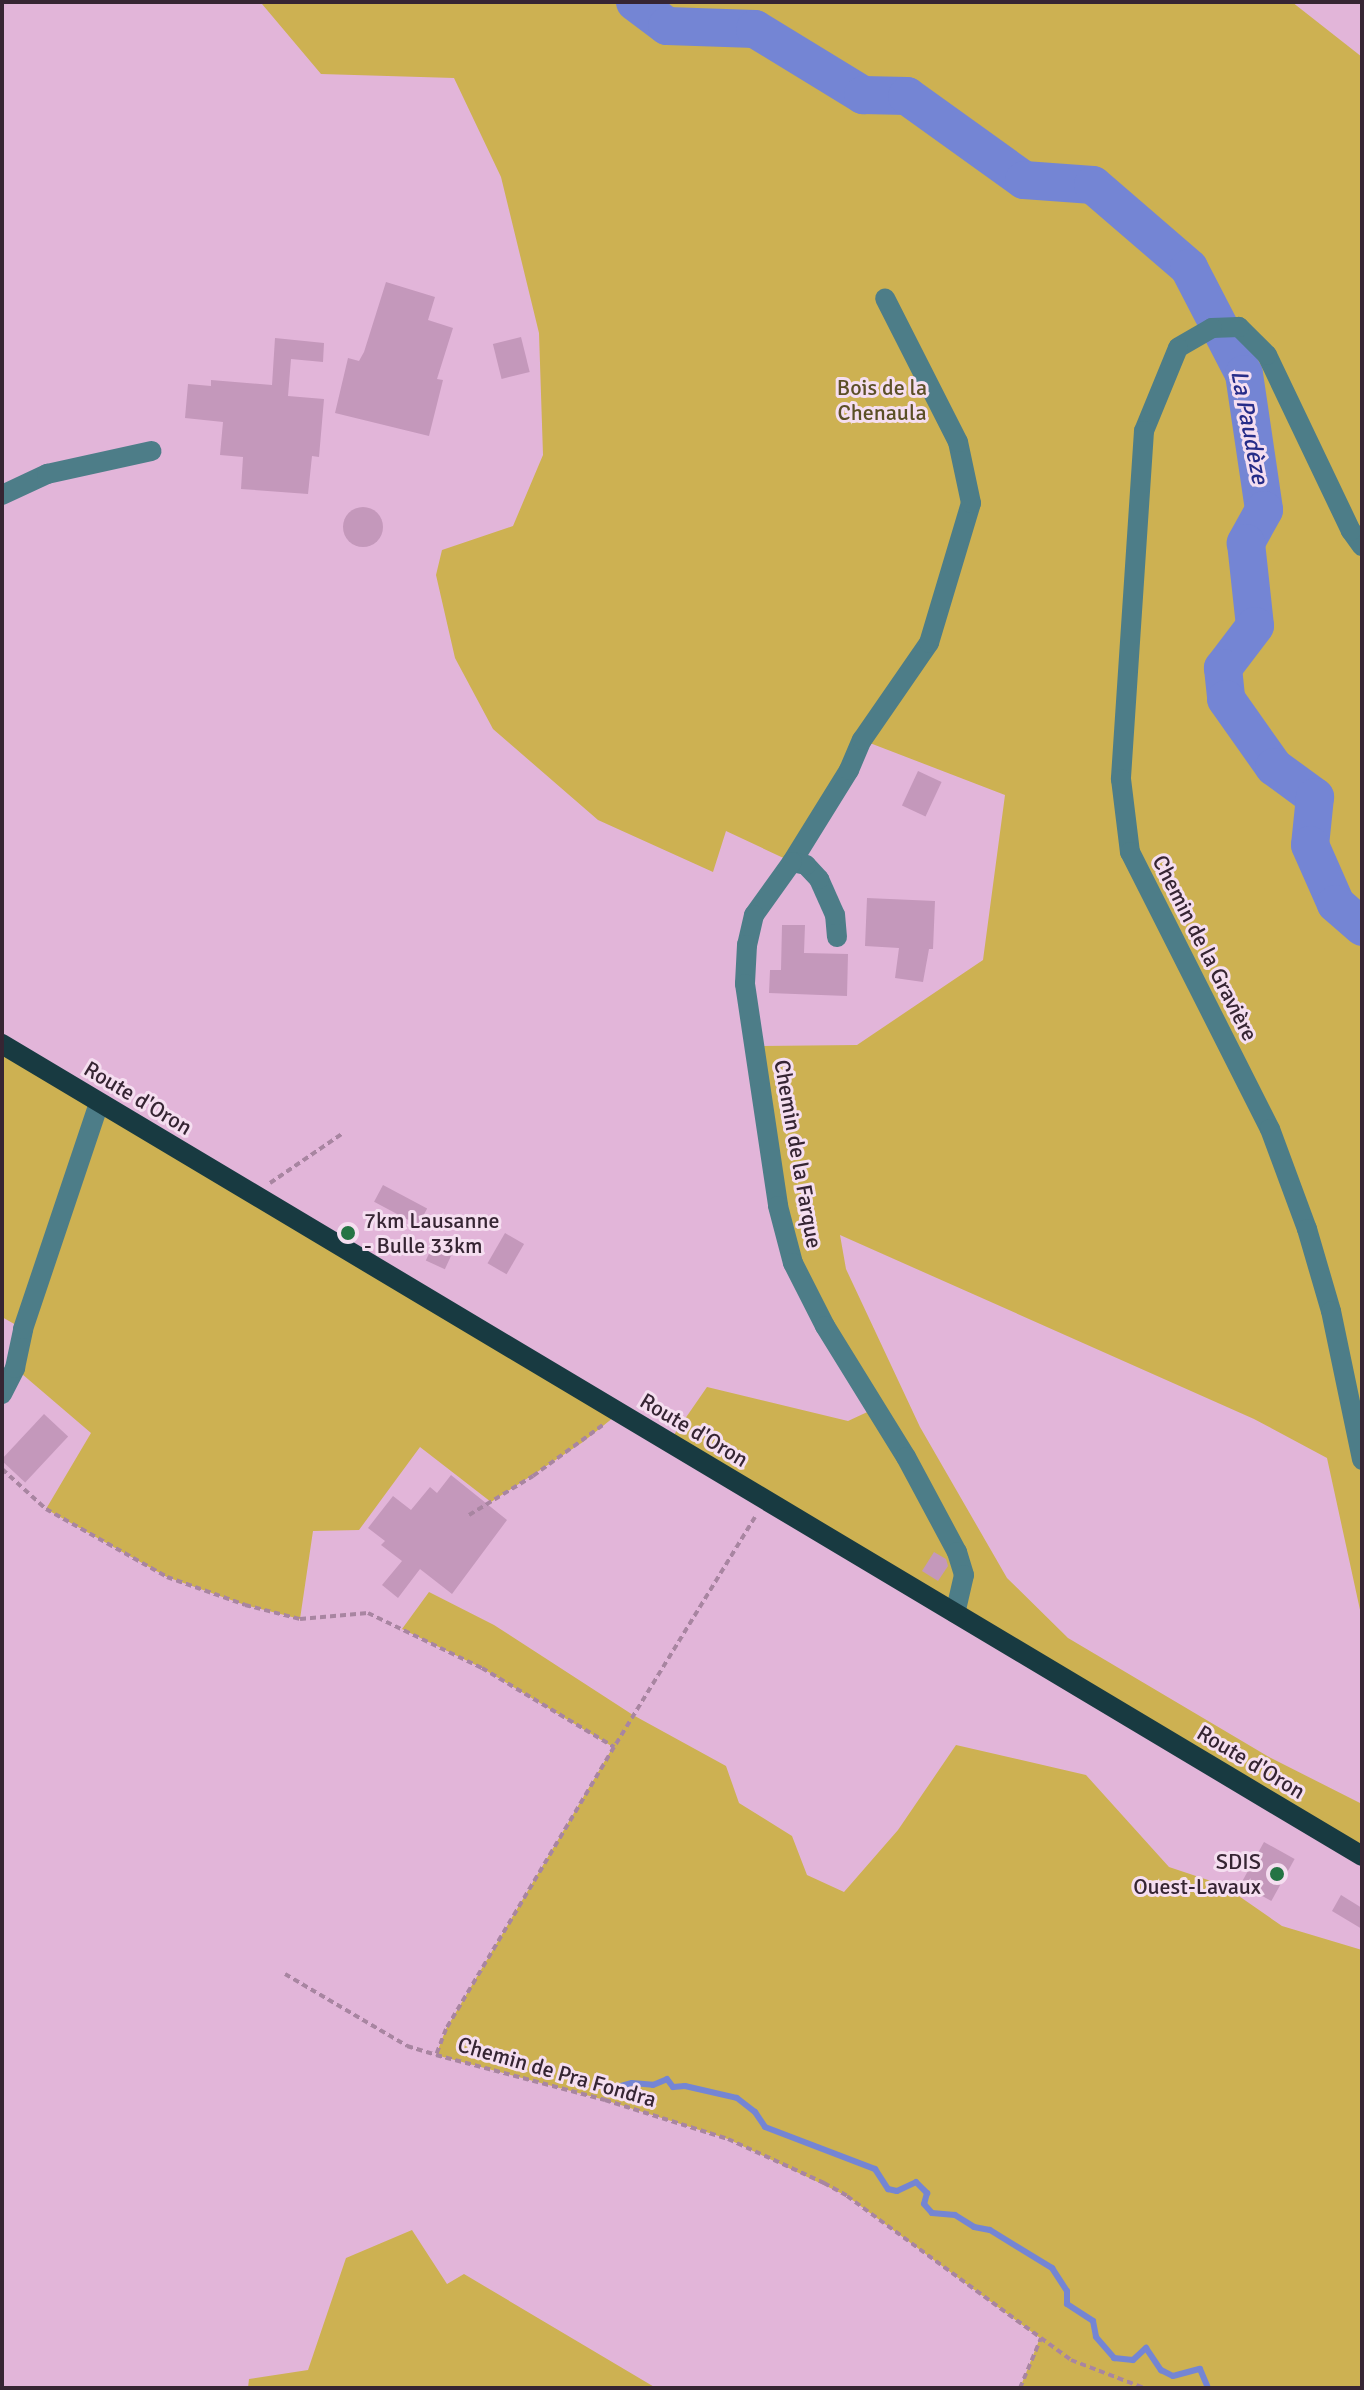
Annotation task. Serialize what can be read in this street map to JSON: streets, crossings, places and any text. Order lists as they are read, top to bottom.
{
  "streets": {
    "main road": ["Route d'Oron"],
    "street": ["Chemin de la Gravière", "Chemin de la Farque"],
    "path": ["Chemin de Pra Fondra"]
  },
  "crossings": [
    ["Route d'Oron", "Chemin de la Farque"],
    ["Route d'Oron", "Chemin de Pra Fondra"]
  ],
  "water": ["La Paudèze"],
  "parks": ["Bois de la Chenaula"],
  "places": ["7km Lausanne - Bulle 33km", "SDIS Ouest-Lavaux"]
}
